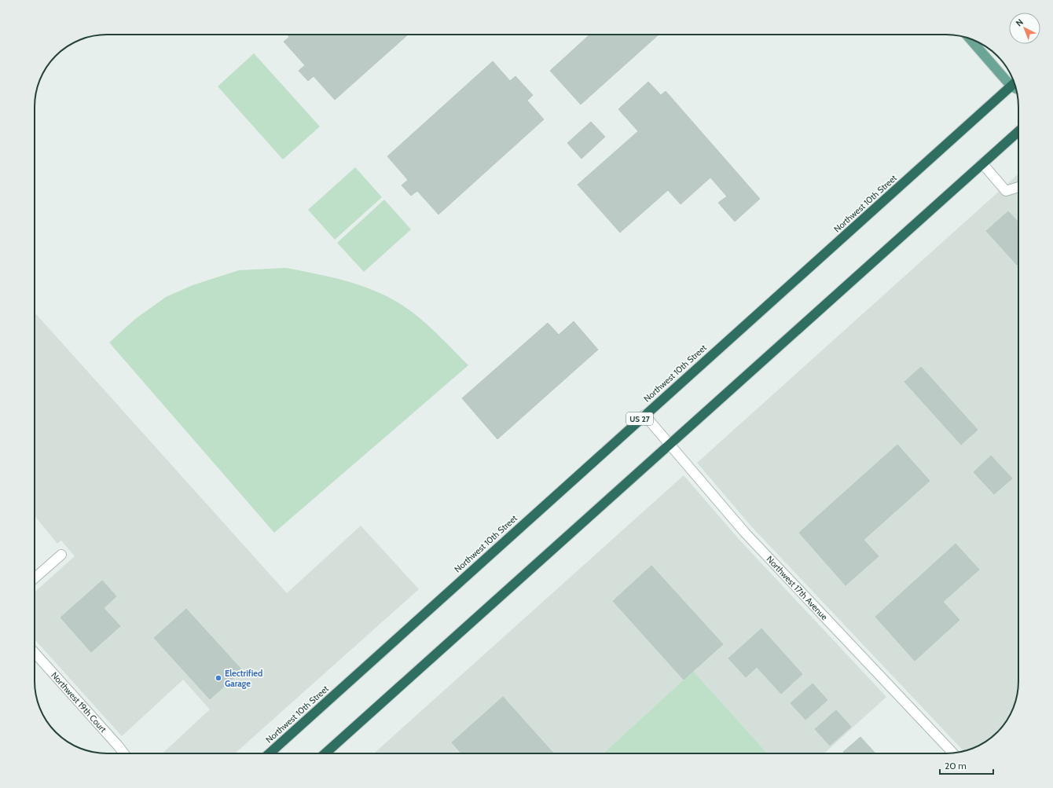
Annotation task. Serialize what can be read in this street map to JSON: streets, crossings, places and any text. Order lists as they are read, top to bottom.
{
  "streets": {
    "highway": ["Northwest 10th Street", "US 27"],
    "street": ["Northwest 17th Avenue", "Northwest 19th Court"]
  },
  "crossings": [
    ["Northwest 10th Street", "Northwest 17th Avenue"]
  ],
  "places": ["Electrified Garage"],
  "scale_bar": "20 m",
  "north": "top left"
}
